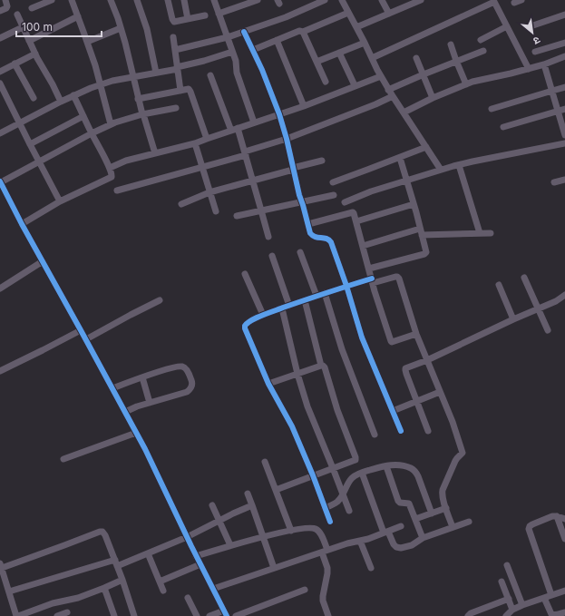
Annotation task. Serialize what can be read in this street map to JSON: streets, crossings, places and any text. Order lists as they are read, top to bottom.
{
  "scale_bar": "100 m",
  "north": "bottom right"
}
